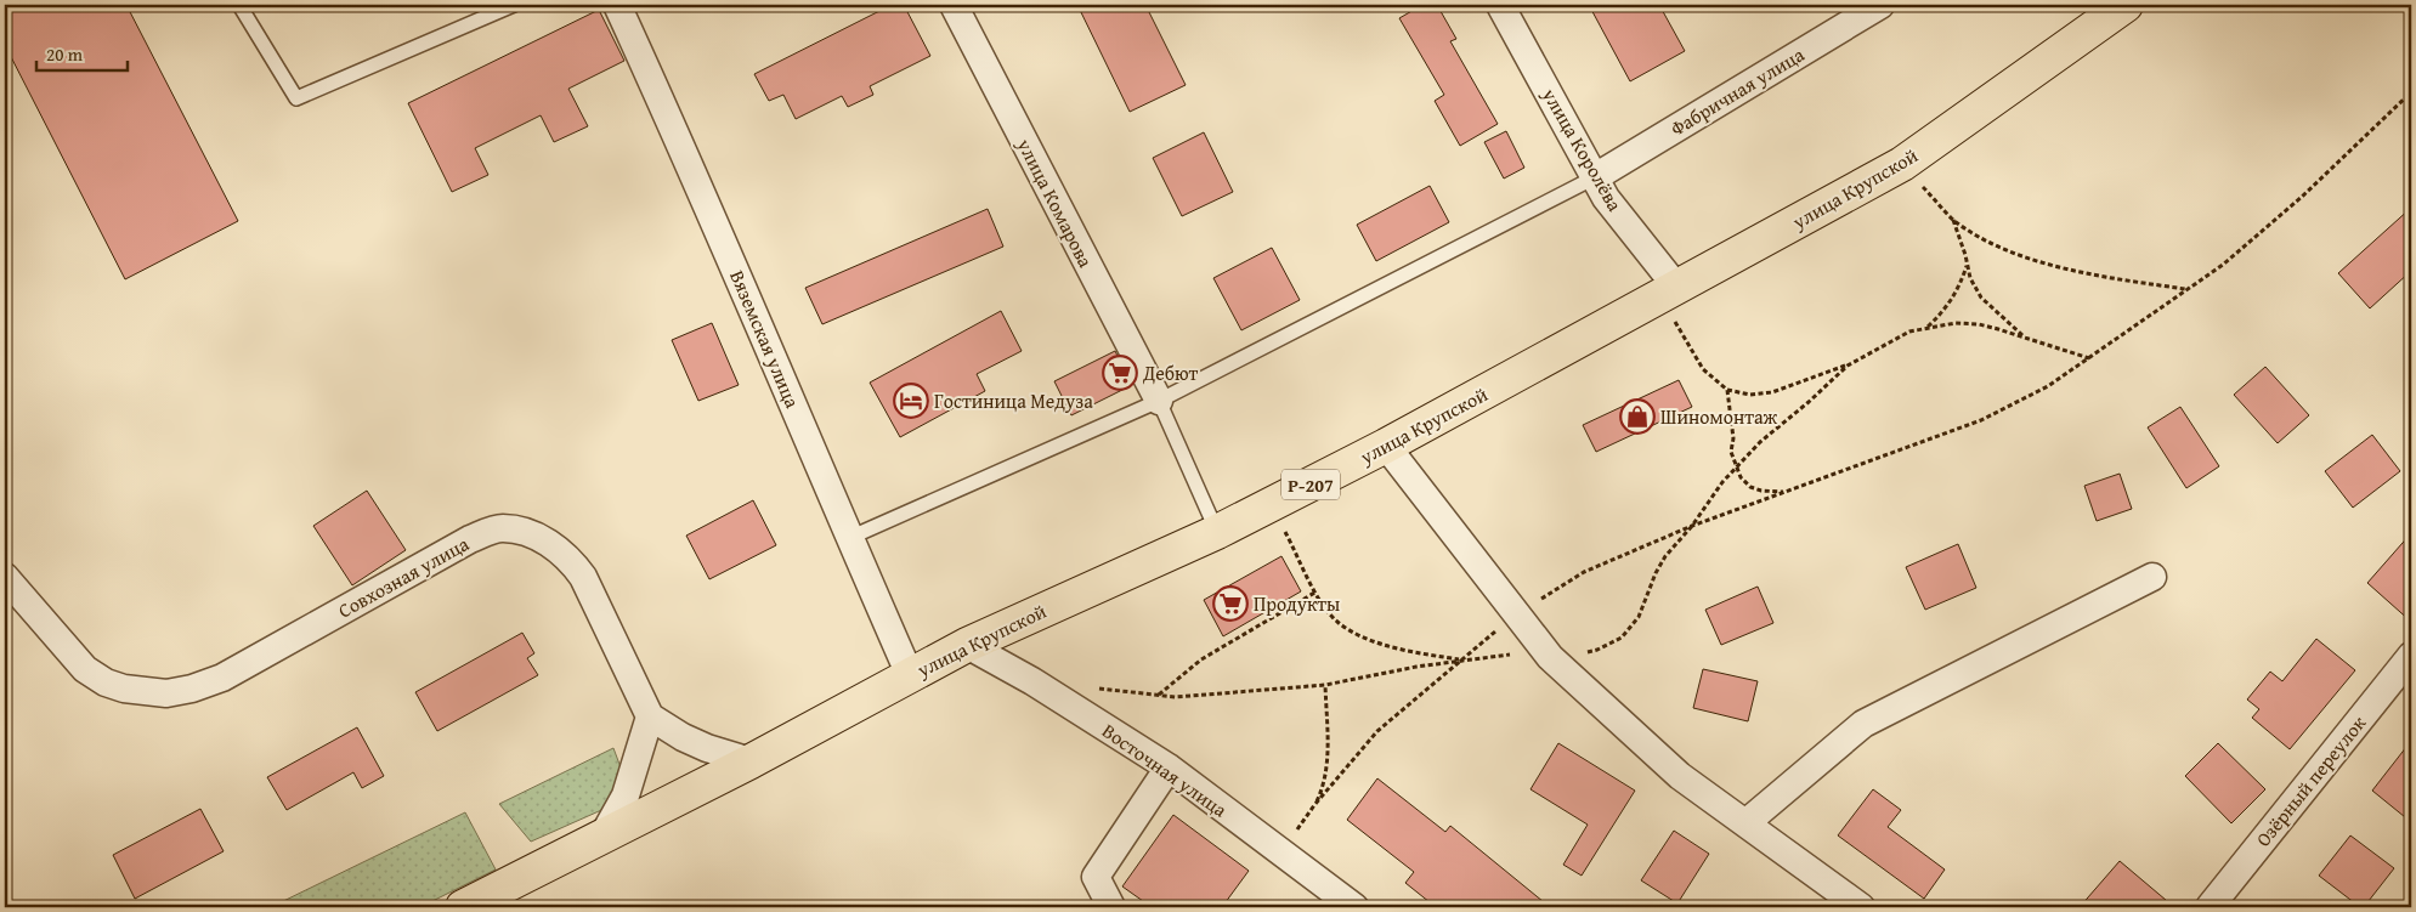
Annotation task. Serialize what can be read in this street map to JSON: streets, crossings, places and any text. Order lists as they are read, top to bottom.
{
  "streets": {
    "main road": ["улица Крупской", "Р-207"],
    "street": [
      "Фабричная улица",
      "улица Королёва",
      "улица Комарова",
      "Вяземская улица",
      "Совхозная улица",
      "Восточная улица",
      "Озёрный переулок"
    ]
  },
  "crossings": [
    ["Фабричная улица", "улица Королёва"],
    ["улица Королёва", "улица Крупской"],
    ["улица Крупской", "Вяземская улица"],
    ["улица Крупской", "Восточная улица"]
  ],
  "places": {
    "supermarket": ["Дебют", "Продукты"],
    "hotel": ["Гостиница Медуза"],
    "shop": ["Шиномонтаж"]
  },
  "scale_bar": "20 m"
}
